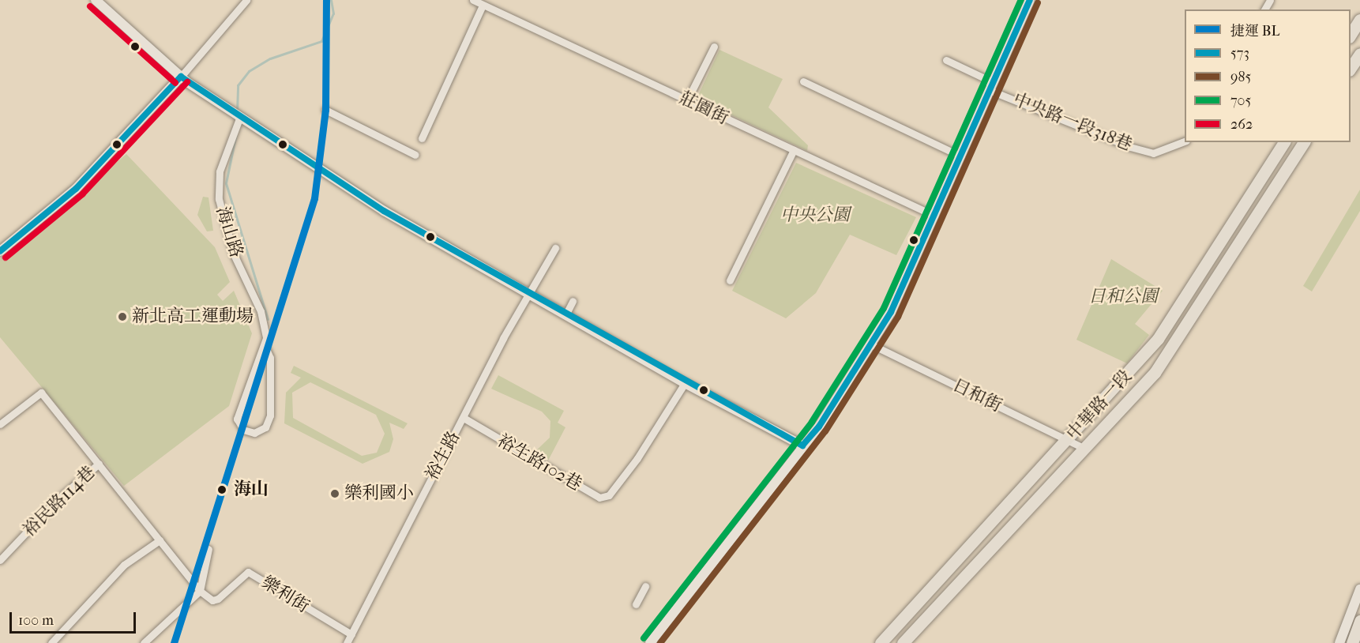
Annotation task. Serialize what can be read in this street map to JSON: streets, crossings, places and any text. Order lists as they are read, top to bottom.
{
  "streets": {
    "main road": ["中華路一段"],
    "street": [
      "莊園街",
      "中央路一段318巷",
      "海山路",
      "日和街",
      "裕生路",
      "裕生路102巷",
      "裕民路114巷",
      "樂利街"
    ]
  },
  "crossings": [
    ["日和街", "中華路一段"],
    ["裕生路", "裕生路102巷"],
    ["裕生路", "樂利街"]
  ],
  "parks": ["中央公園", "日和公園"],
  "places": ["新北高工運動場", "海山", "樂利國小"],
  "lines": [
    "metro line BL",
    "transit line 573",
    "transit line 705",
    "transit line 985",
    "transit line 262"
  ],
  "legend": [
    "捷運 BL",
    "573",
    "985",
    "705",
    "262"
  ],
  "scale_bar": "100 m"
}
